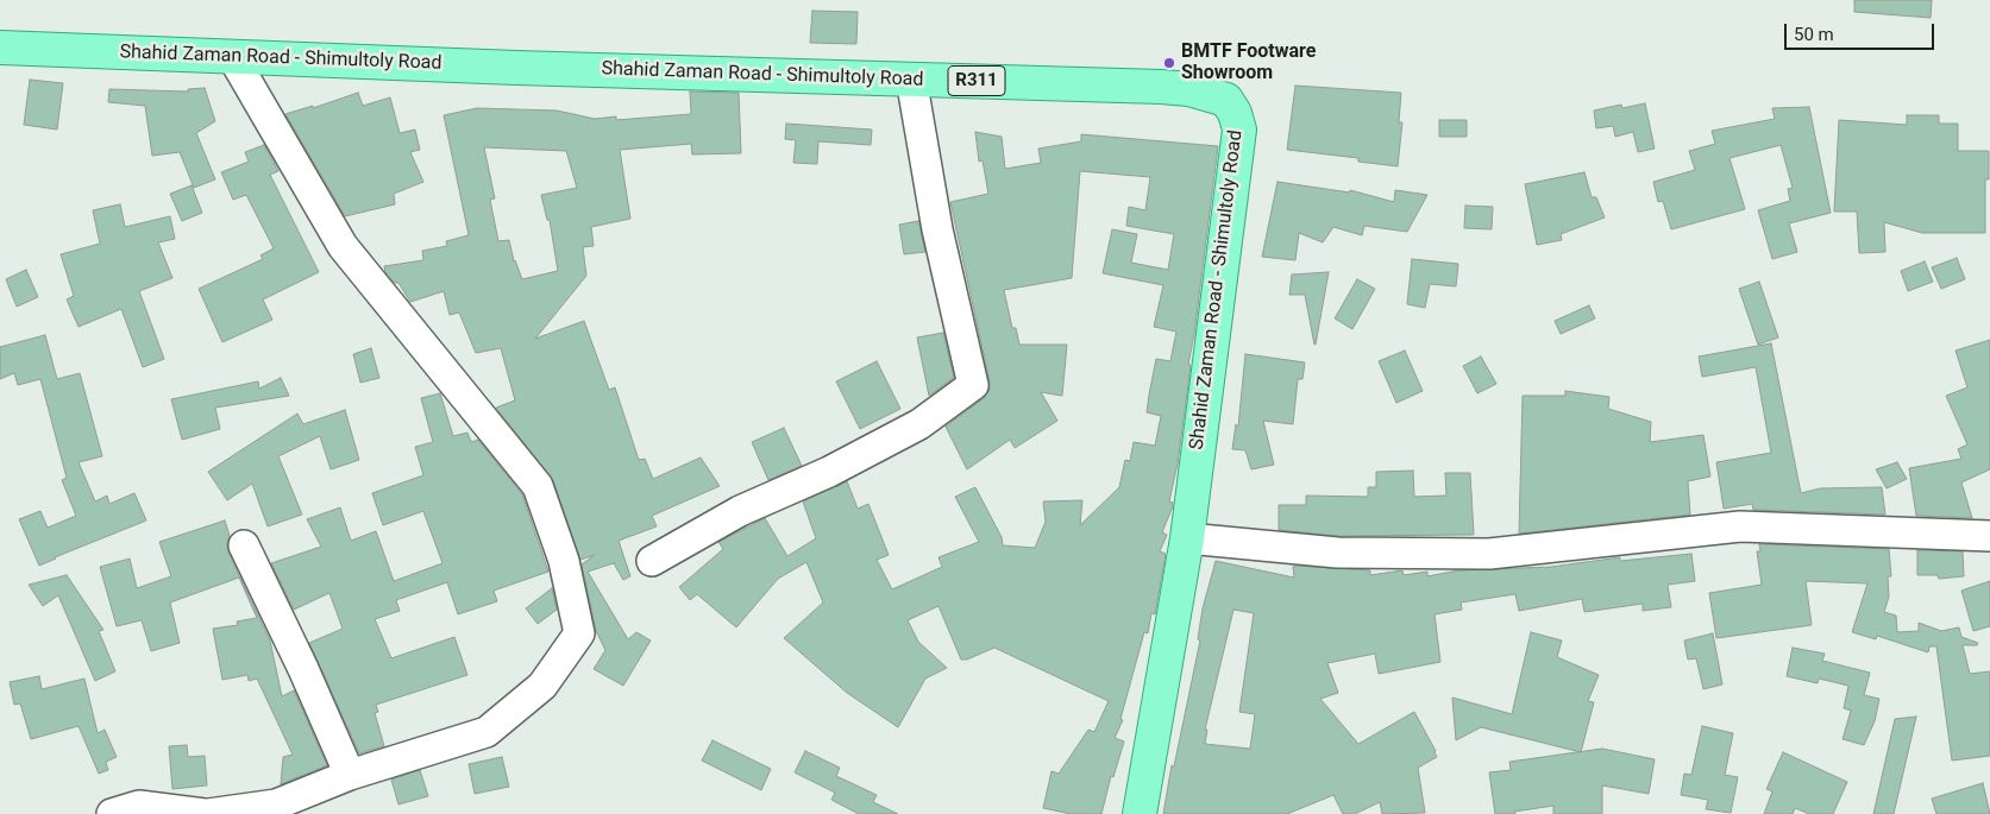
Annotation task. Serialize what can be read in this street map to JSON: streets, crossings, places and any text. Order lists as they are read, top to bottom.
{
  "streets": {
    "main road": ["Shahid Zaman Road - Shimultoly Road", "R311"]
  },
  "places": ["BMTF Footware Showroom"],
  "scale_bar": "50 m"
}
